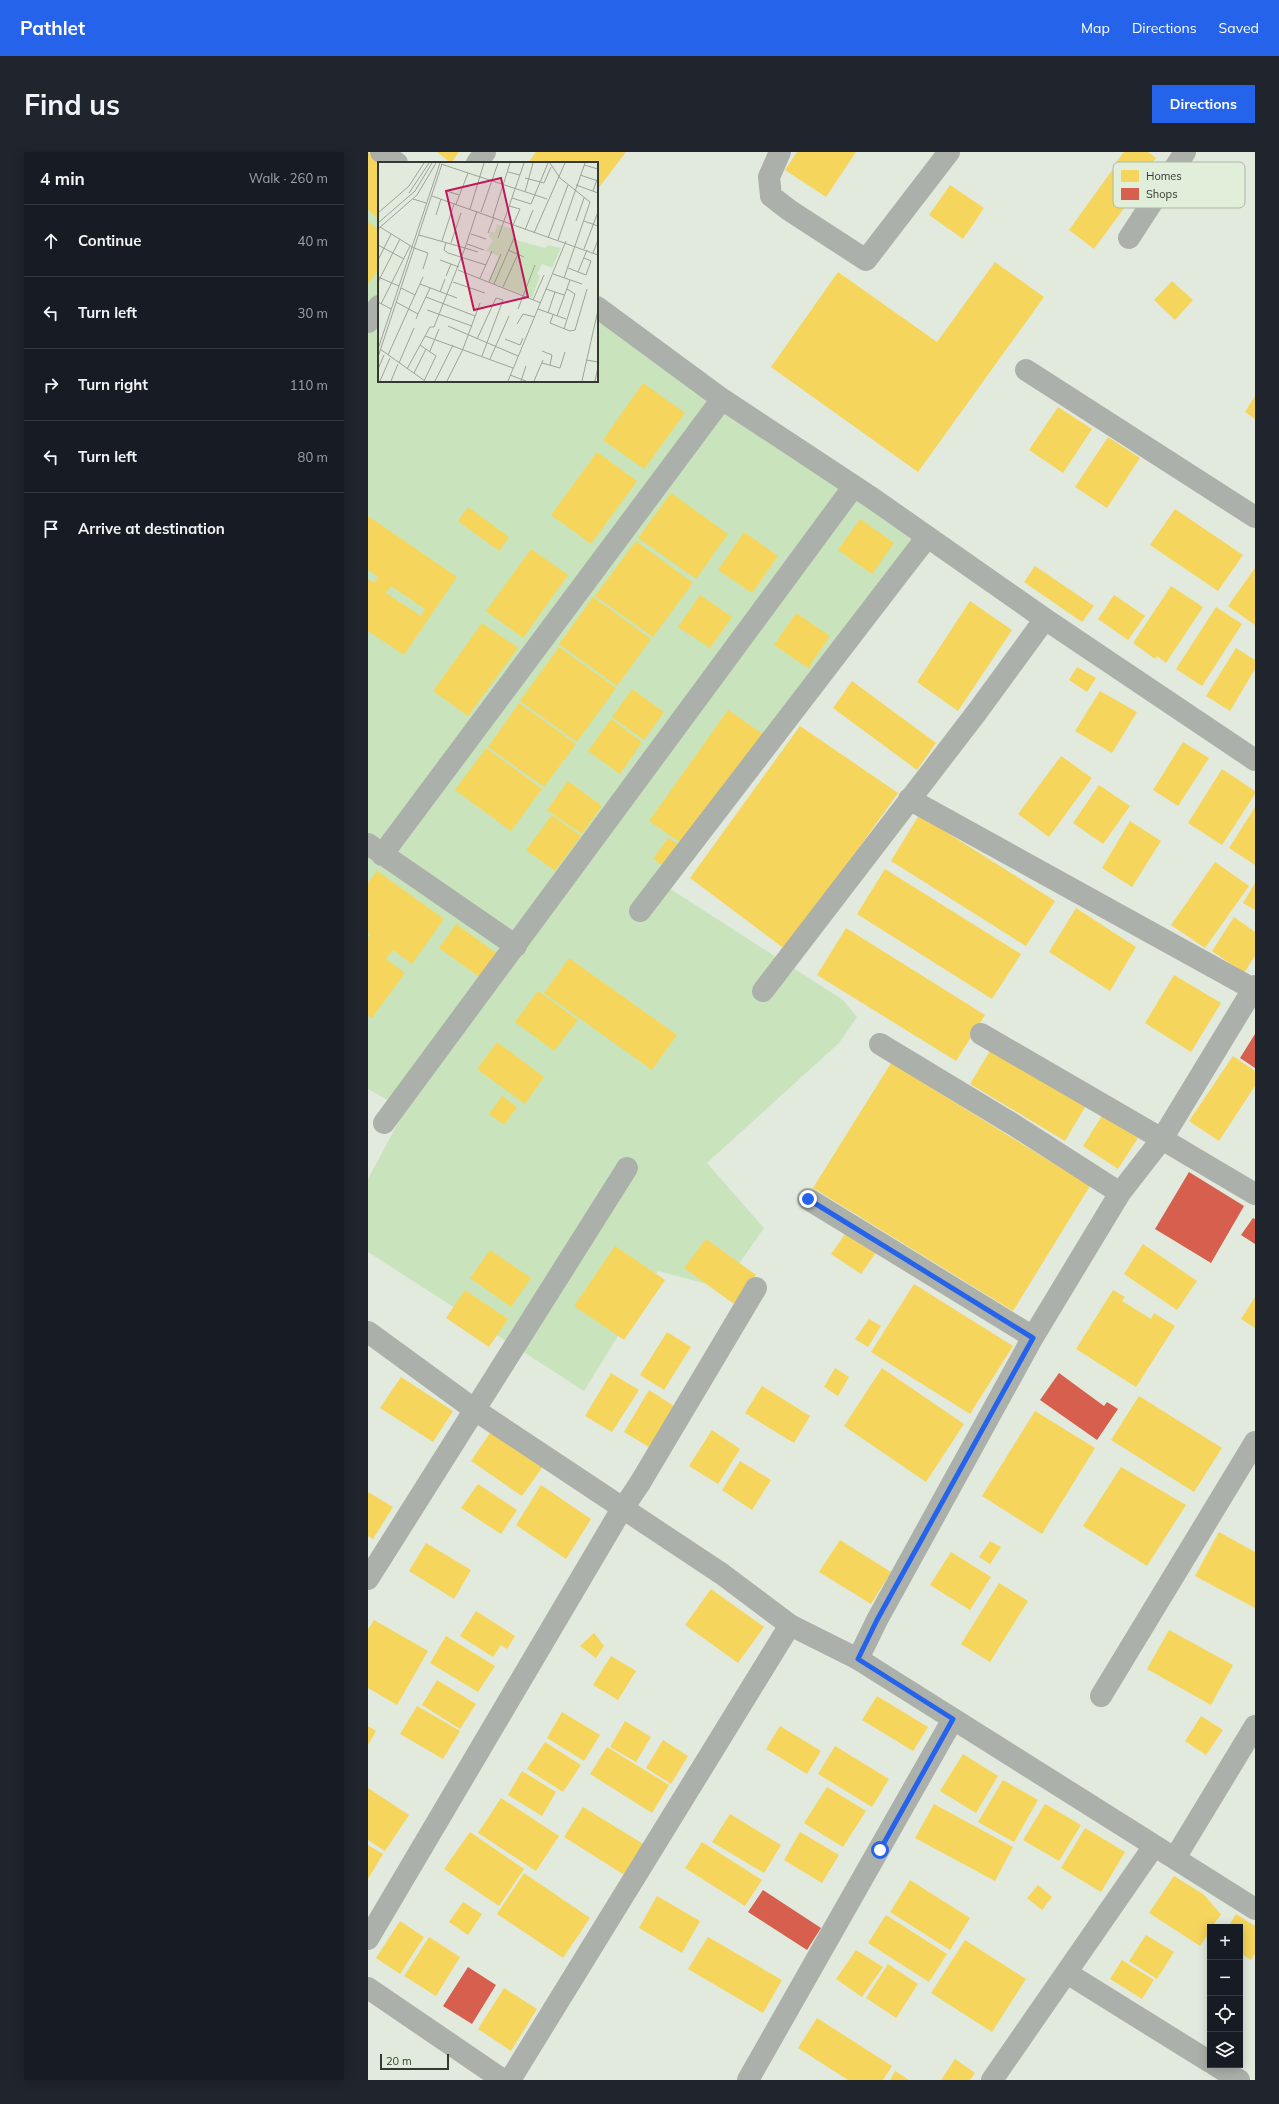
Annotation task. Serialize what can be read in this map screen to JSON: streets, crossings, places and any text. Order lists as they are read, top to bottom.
{
  "legend": ["Homes", "Shops"],
  "scale_bar": "20 m",
  "page": {
    "header": "Pathlet",
    "nav": ["Map", "Directions", "Saved"],
    "buttons": "Directions",
    "title": "Find us",
    "heading": ["4 min", "Walk · 260 m"],
    "list": [
      ["Continue", "40 m"],
      ["Turn left", "30 m"],
      ["Turn right", "110 m"],
      ["Turn left", "80 m"],
      "Arrive at destination"
    ],
    "map_buttons": ["+", "−"],
    "scale": "20 m"
  }
}
